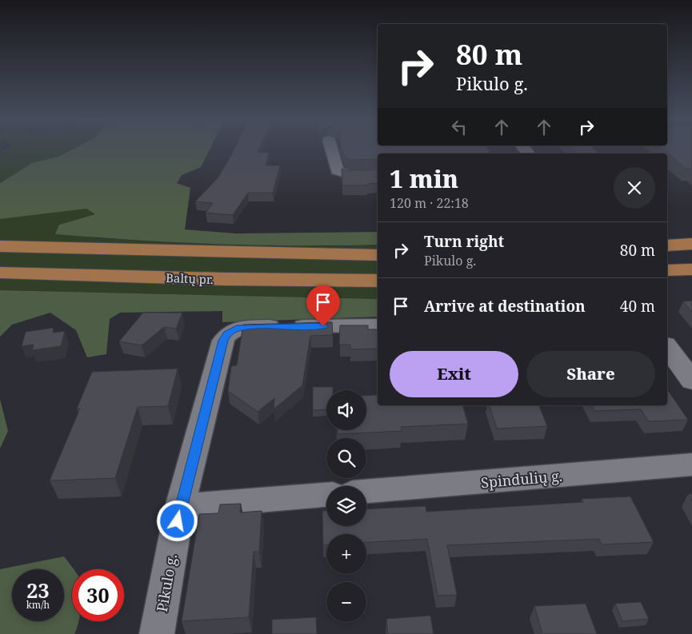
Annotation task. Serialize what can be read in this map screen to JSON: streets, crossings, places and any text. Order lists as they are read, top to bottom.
{
  "streets": {
    "main road": ["Baltų pr."],
    "street": ["Spindulių g.", "Pikulo g."]
  },
  "page": {
    "turn": ["80 m", "Pikulo g."],
    "heading": ["1 min", "120 m · 22:18"],
    "list": [
      {
        "name": "Turn right",
        "note": "Pikulo g.",
        "value": "80 m"
      },
      {
        "name": "Arrive at destination",
        "value": "40 m"
      }
    ],
    "buttons": ["Exit", "Share"],
    "map_buttons": ["+", "−"],
    "speed": "23 km/h",
    "limit": "30"
  }
}
